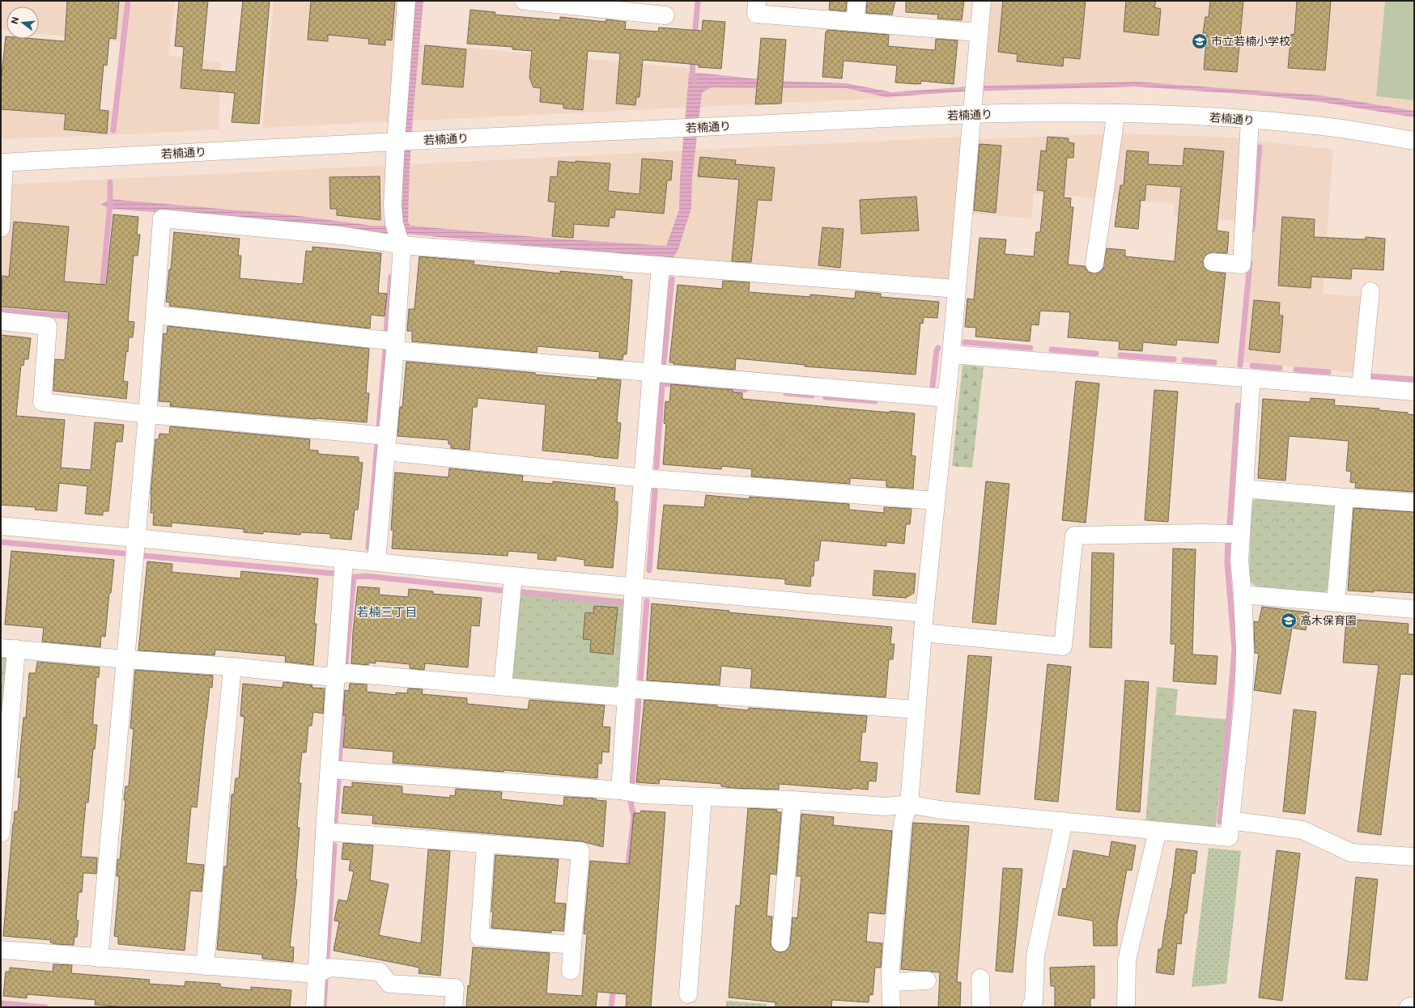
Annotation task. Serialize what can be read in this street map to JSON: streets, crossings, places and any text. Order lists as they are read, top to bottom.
{
  "streets": {
    "street": ["若楠通り"]
  },
  "districts": ["若楠三丁目"],
  "places": {
    "school or university": ["市立若楠小学校", "高木保育園"]
  },
  "north": "left"
}
